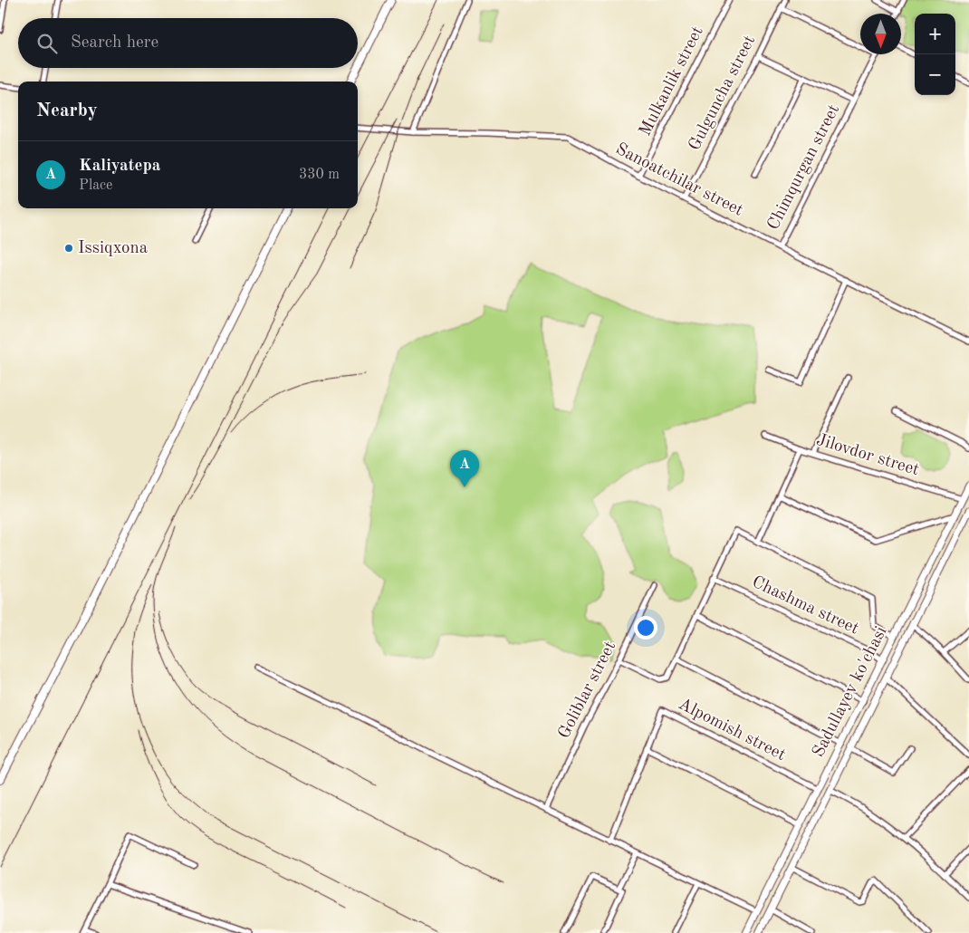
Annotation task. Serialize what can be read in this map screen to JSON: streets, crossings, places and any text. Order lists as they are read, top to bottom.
{
  "streets": {
    "main road": ["Sadullayev ko'chasi"],
    "street": [
      "Mulkanlik street",
      "Gulguncha street",
      "Chimqurgan street",
      "Sanoatchilar street",
      "Jilovdor street",
      "Chashma street",
      "Goliblar street",
      "Alpomish street"
    ]
  },
  "crossings": [
    ["Mulkanlik street", "Sanoatchilar street"],
    ["Gulguncha street", "Chimqurgan street"],
    ["Gulguncha street", "Sanoatchilar street"],
    ["Chimqurgan street", "Sanoatchilar street"],
    ["Jilovdor street", "Sadullayev ko'chasi"],
    ["Chashma street", "Sadullayev ko'chasi"],
    ["Sadullayev ko'chasi", "Alpomish street"]
  ],
  "places": ["Issiqxona"],
  "north": "bottom",
  "page": {
    "map_buttons": ["+", "−"],
    "search": "Search here",
    "heading": "Nearby",
    "list": [
      {
        "mark": "A",
        "name": "Kaliyatepa",
        "note": "Place",
        "value": "330 m"
      }
    ],
    "pins": "A"
  }
}
